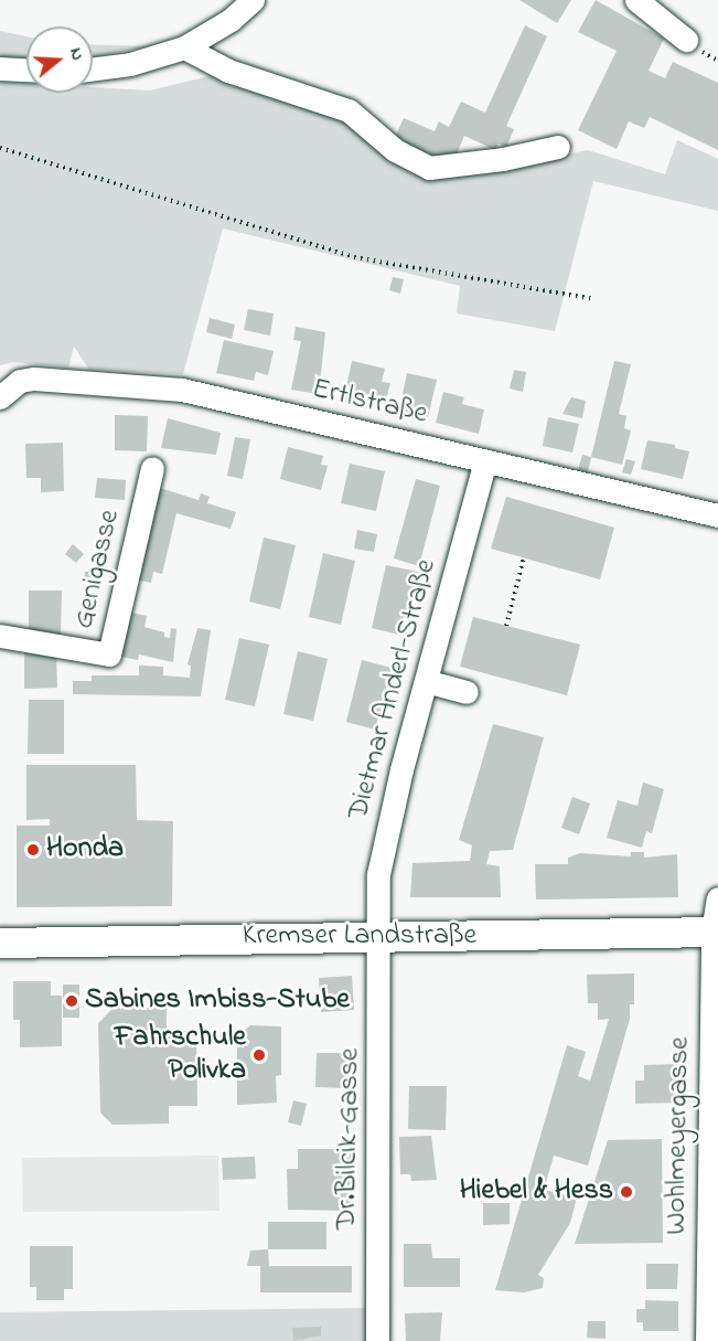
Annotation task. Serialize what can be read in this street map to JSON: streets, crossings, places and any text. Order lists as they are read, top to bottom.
{
  "streets": {
    "main road": ["Kremser Landstraße"],
    "street": [
      "Ertlstraße",
      "Genigasse",
      "Dietmar Anderl-Straße",
      "Wohlmeyergasse",
      "Dr.Bilcik-Gasse"
    ]
  },
  "crossings": [
    ["Ertlstraße", "Dietmar Anderl-Straße"],
    ["Dietmar Anderl-Straße", "Kremser Landstraße"],
    ["Dietmar Anderl-Straße", "Dr.Bilcik-Gasse"],
    ["Kremser Landstraße", "Wohlmeyergasse"],
    ["Kremser Landstraße", "Dr.Bilcik-Gasse"]
  ],
  "places": [
    "Honda",
    "Sabines Imbiss-Stube",
    "Fahrschule Polivka",
    "Hiebel & Hess"
  ],
  "north": "right"
}
